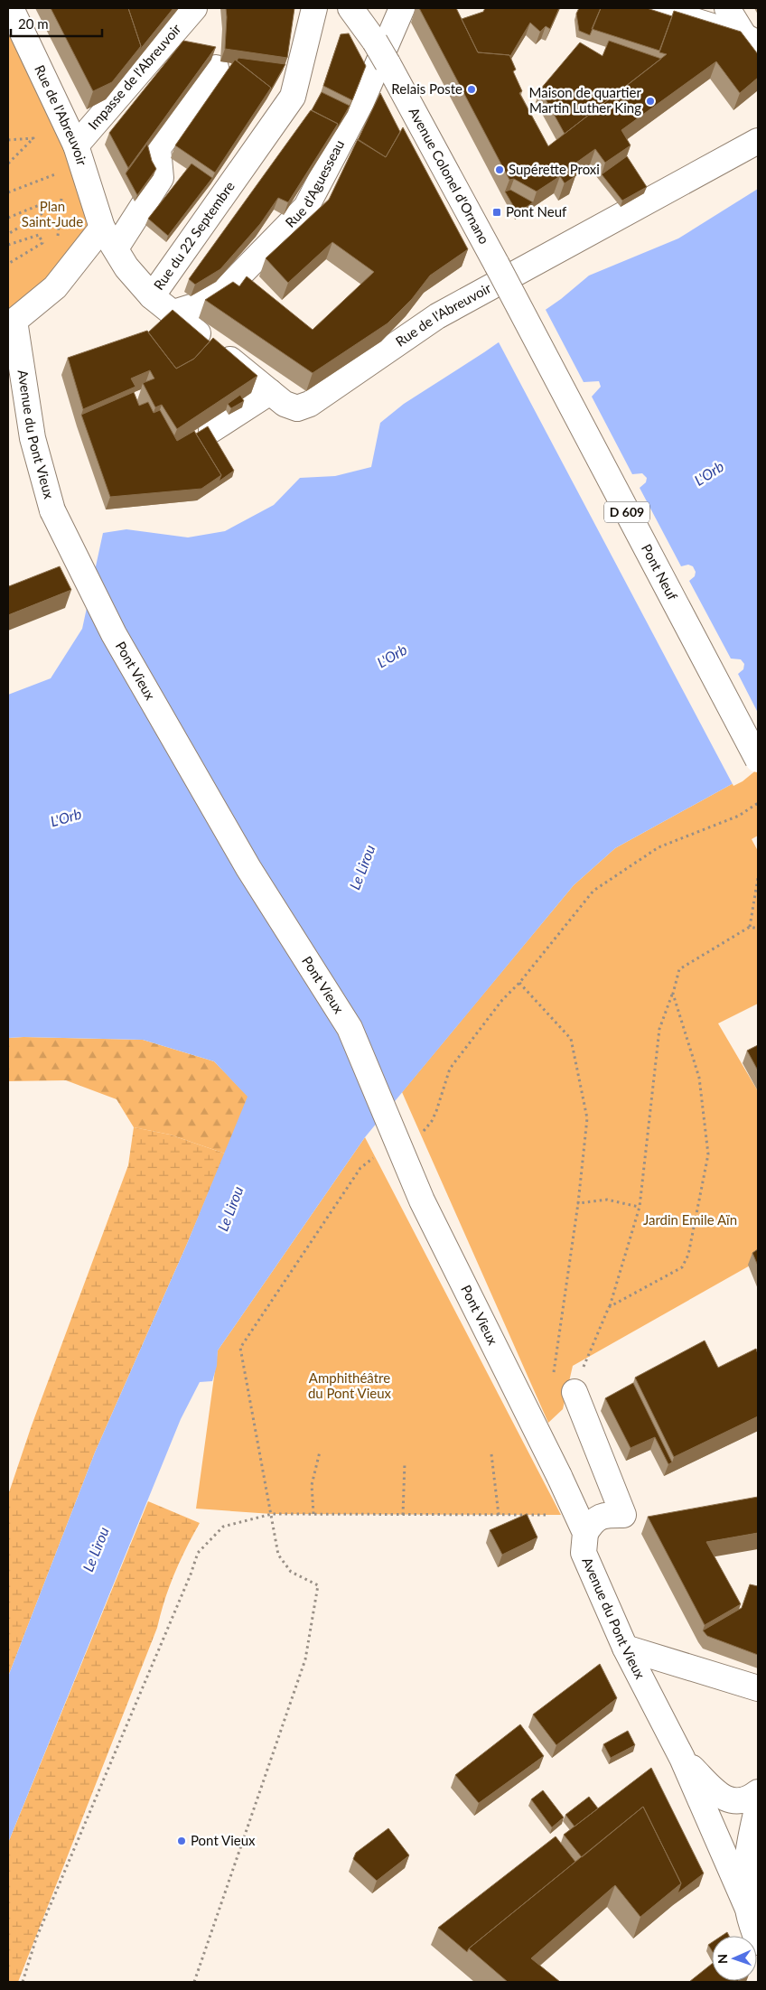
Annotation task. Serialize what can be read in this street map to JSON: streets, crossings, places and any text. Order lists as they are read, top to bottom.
{
  "streets": {
    "street": [
      "Impasse de l'Abreuvoir",
      "Rue de l'Abreuvoir",
      "Avenue Colonel d'Ornano",
      "Rue d'Aguesseau",
      "Rue du 22 Septembre",
      "Avenue du Pont Vieux",
      "D 609",
      "Pont Neuf",
      "Pont Vieux"
    ]
  },
  "crossings": [
    ["Impasse de l'Abreuvoir", "Rue de l'Abreuvoir"],
    ["Rue de l'Abreuvoir", "Rue d'Aguesseau"],
    ["Rue de l'Abreuvoir", "Rue du 22 Septembre"],
    ["Avenue Colonel d'Ornano", "Pont Neuf"],
    ["Avenue du Pont Vieux", "Pont Vieux"]
  ],
  "water": ["L'Orb", "Le Lirou"],
  "parks": ["Plan Saint-Jude", "Jardin Emile Aïn", "Amphithéâtre du Pont Vieux"],
  "places": {
    "other": [
      "Relais Poste",
      "Maison de quartier Martin Luther King",
      "Supérette Proxi",
      "Pont Vieux"
    ],
    "transit": ["Pont Neuf"]
  },
  "scale_bar": "20 m",
  "north": "left"
}
